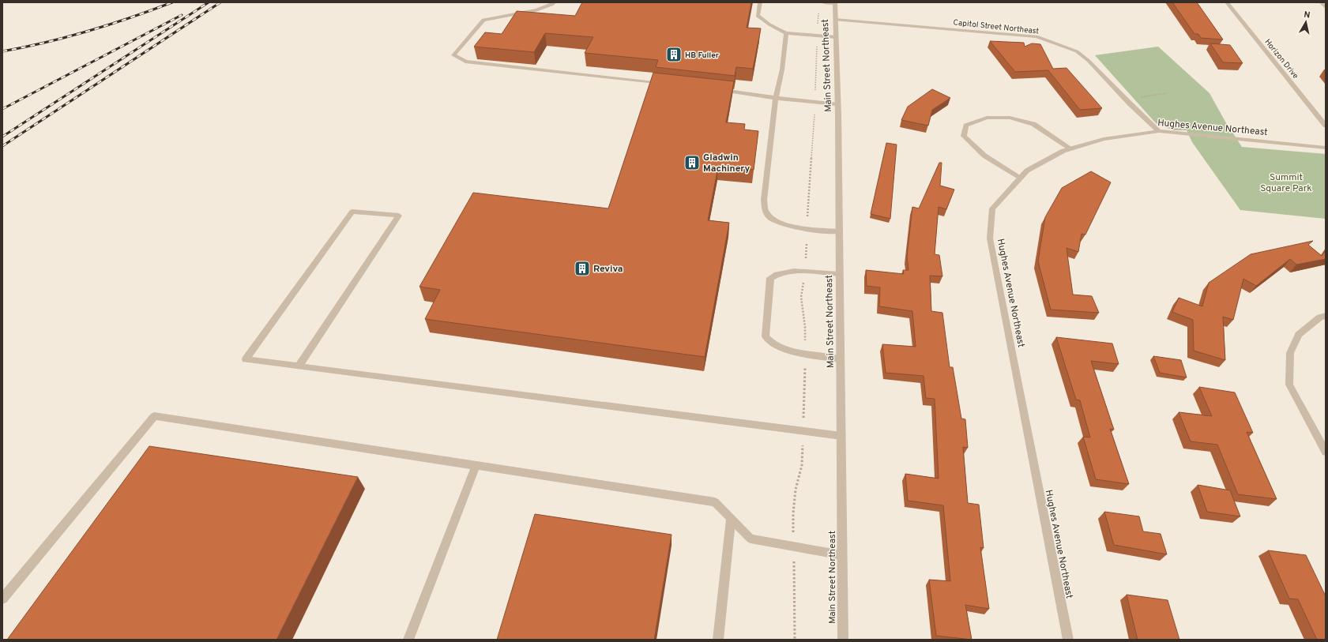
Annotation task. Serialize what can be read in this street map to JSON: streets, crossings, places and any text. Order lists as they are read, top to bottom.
{
  "streets": {
    "street": [
      "Capitol Street Northeast",
      "Horizon Drive",
      "Main Street Northeast",
      "Hughes Avenue Northeast"
    ]
  },
  "crossings": [
    ["Capitol Street Northeast", "Main Street Northeast"],
    ["Capitol Street Northeast", "Hughes Avenue Northeast"]
  ],
  "parks": ["Summit Square Park"],
  "places": {
    "building": ["HB Fuller", "Gladwin Machinery", "Reviva"]
  },
  "north": "top"
}
